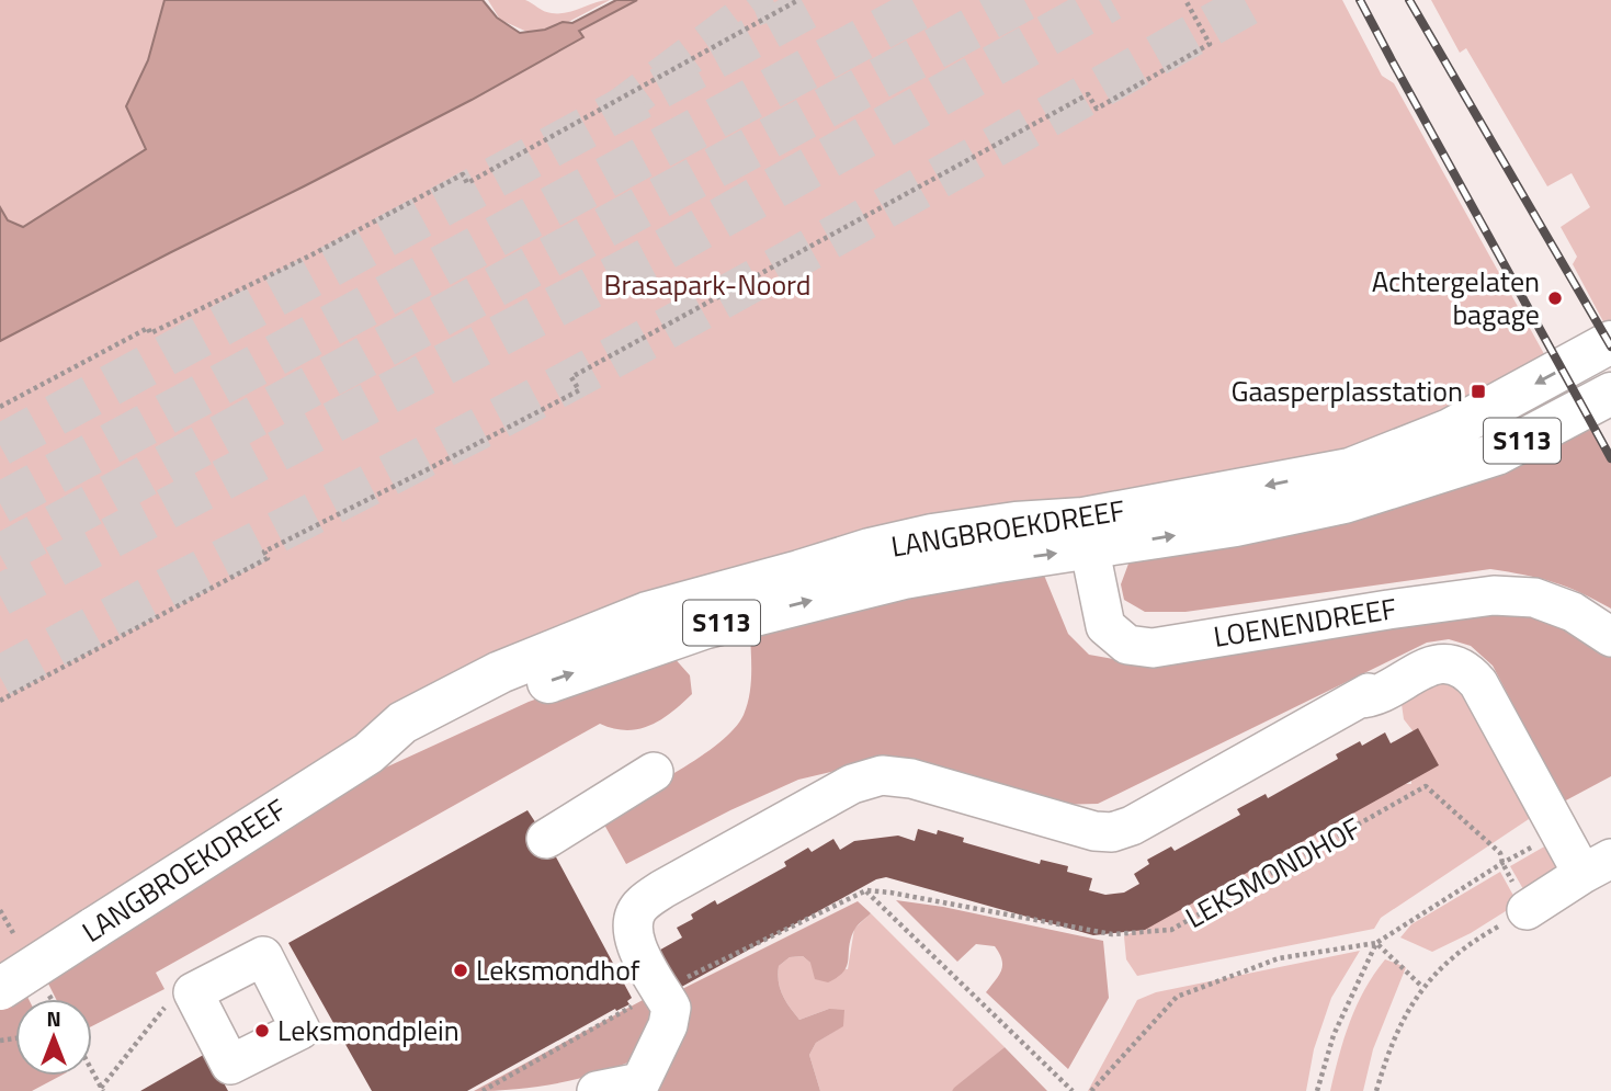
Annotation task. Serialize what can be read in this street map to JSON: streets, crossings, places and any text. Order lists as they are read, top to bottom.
{
  "streets": {
    "main road": ["S113", "LANGBROEKDREEF"],
    "street": ["LOENENDREEF"],
    "path": ["LEKSMONDHOF"]
  },
  "crossings": [
    ["LANGBROEKDREEF", "LOENENDREEF"]
  ],
  "parks": ["Brasapark-Noord"],
  "places": {
    "other": ["Achtergelaten bagage", "Leksmondhof", "Leksmondplein"],
    "transit": ["Gaasperplasstation"]
  },
  "north": "top"
}
